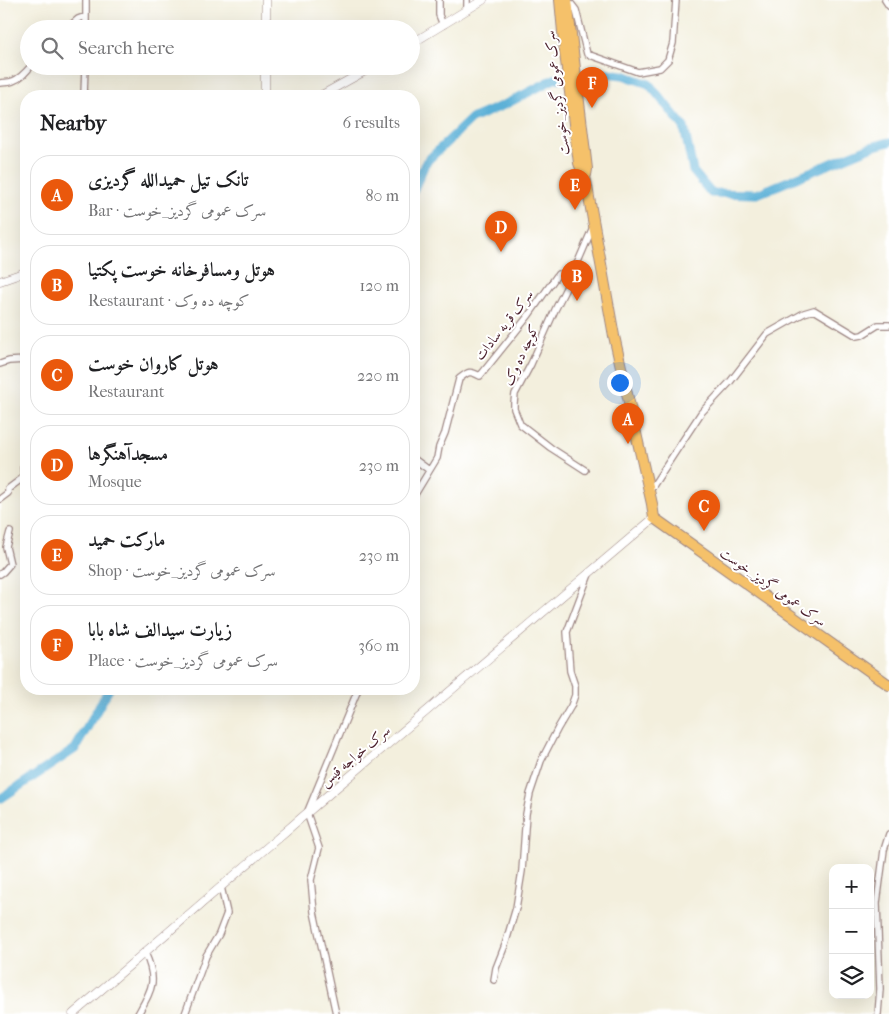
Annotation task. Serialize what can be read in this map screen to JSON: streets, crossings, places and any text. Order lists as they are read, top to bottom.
{
  "streets": {
    "highway": ["سرک عمومی گردیز_خوست"],
    "street": ["سرک قریه سادات", "کوچه ده وک", "سرک خواجه قیس"]
  },
  "crossings": [
    ["سرک عمومی گردیز_خوست", "کوچه ده وک"],
    ["سرک عمومی گردیز_خوست", "سرک خواجه قیس"],
    ["سرک قریه سادات", "کوچه ده وک"]
  ],
  "page": {
    "search": "Search here",
    "pins": [
      "F",
      "E",
      "D",
      "B",
      "A",
      "C"
    ],
    "heading": ["Nearby", "6 results"],
    "list": [
      {
        "mark": "A",
        "name": "تانک تیل حمیدالله گردیزی",
        "note": "Bar · سرک عمومی گردیز_خوست",
        "value": "80 m"
      },
      {
        "mark": "B",
        "name": "هوتل ومسافرخانه خوست پکتیا",
        "note": "Restaurant · کوچه ده وک",
        "value": "120 m"
      },
      {
        "mark": "C",
        "name": "هوتل کاروان خوست",
        "note": "Restaurant",
        "value": "220 m"
      },
      {
        "mark": "D",
        "name": "مسجدآهنگرها",
        "note": "Mosque",
        "value": "230 m"
      },
      {
        "mark": "E",
        "name": "مارکت حمید",
        "note": "Shop · سرک عمومی گردیز_خوست",
        "value": "230 m"
      },
      {
        "mark": "F",
        "name": "زیارت سیدالف شاه بابا",
        "note": "Place · سرک عمومی گردیز_خوست",
        "value": "360 m"
      }
    ],
    "map_buttons": ["+", "−"]
  }
}
